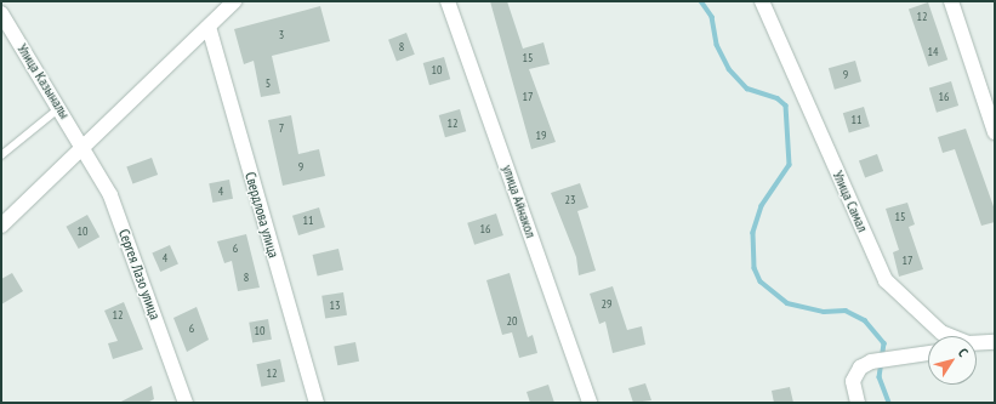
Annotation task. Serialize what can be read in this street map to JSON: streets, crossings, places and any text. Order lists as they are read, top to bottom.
{
  "streets": {
    "street": [
      "Улица Казыналы",
      "улица Айнакол",
      "Улица Самал",
      "Свердлова улица",
      "Сергея Лазо улица"
    ]
  },
  "crossings": [
    ["Улица Казыналы", "Сергея Лазо улица"]
  ],
  "house_numbers": [
    "12",
    "3",
    "8",
    "14",
    "15",
    "10",
    "9",
    "5",
    "17",
    "16",
    "11",
    "12",
    "7",
    "19",
    "9",
    "4",
    "23",
    "15",
    "11",
    "16",
    "10",
    "6",
    "4",
    "17",
    "8",
    "29",
    "13",
    "12",
    "20",
    "6",
    "10",
    "12"
  ],
  "north": "top right"
}
